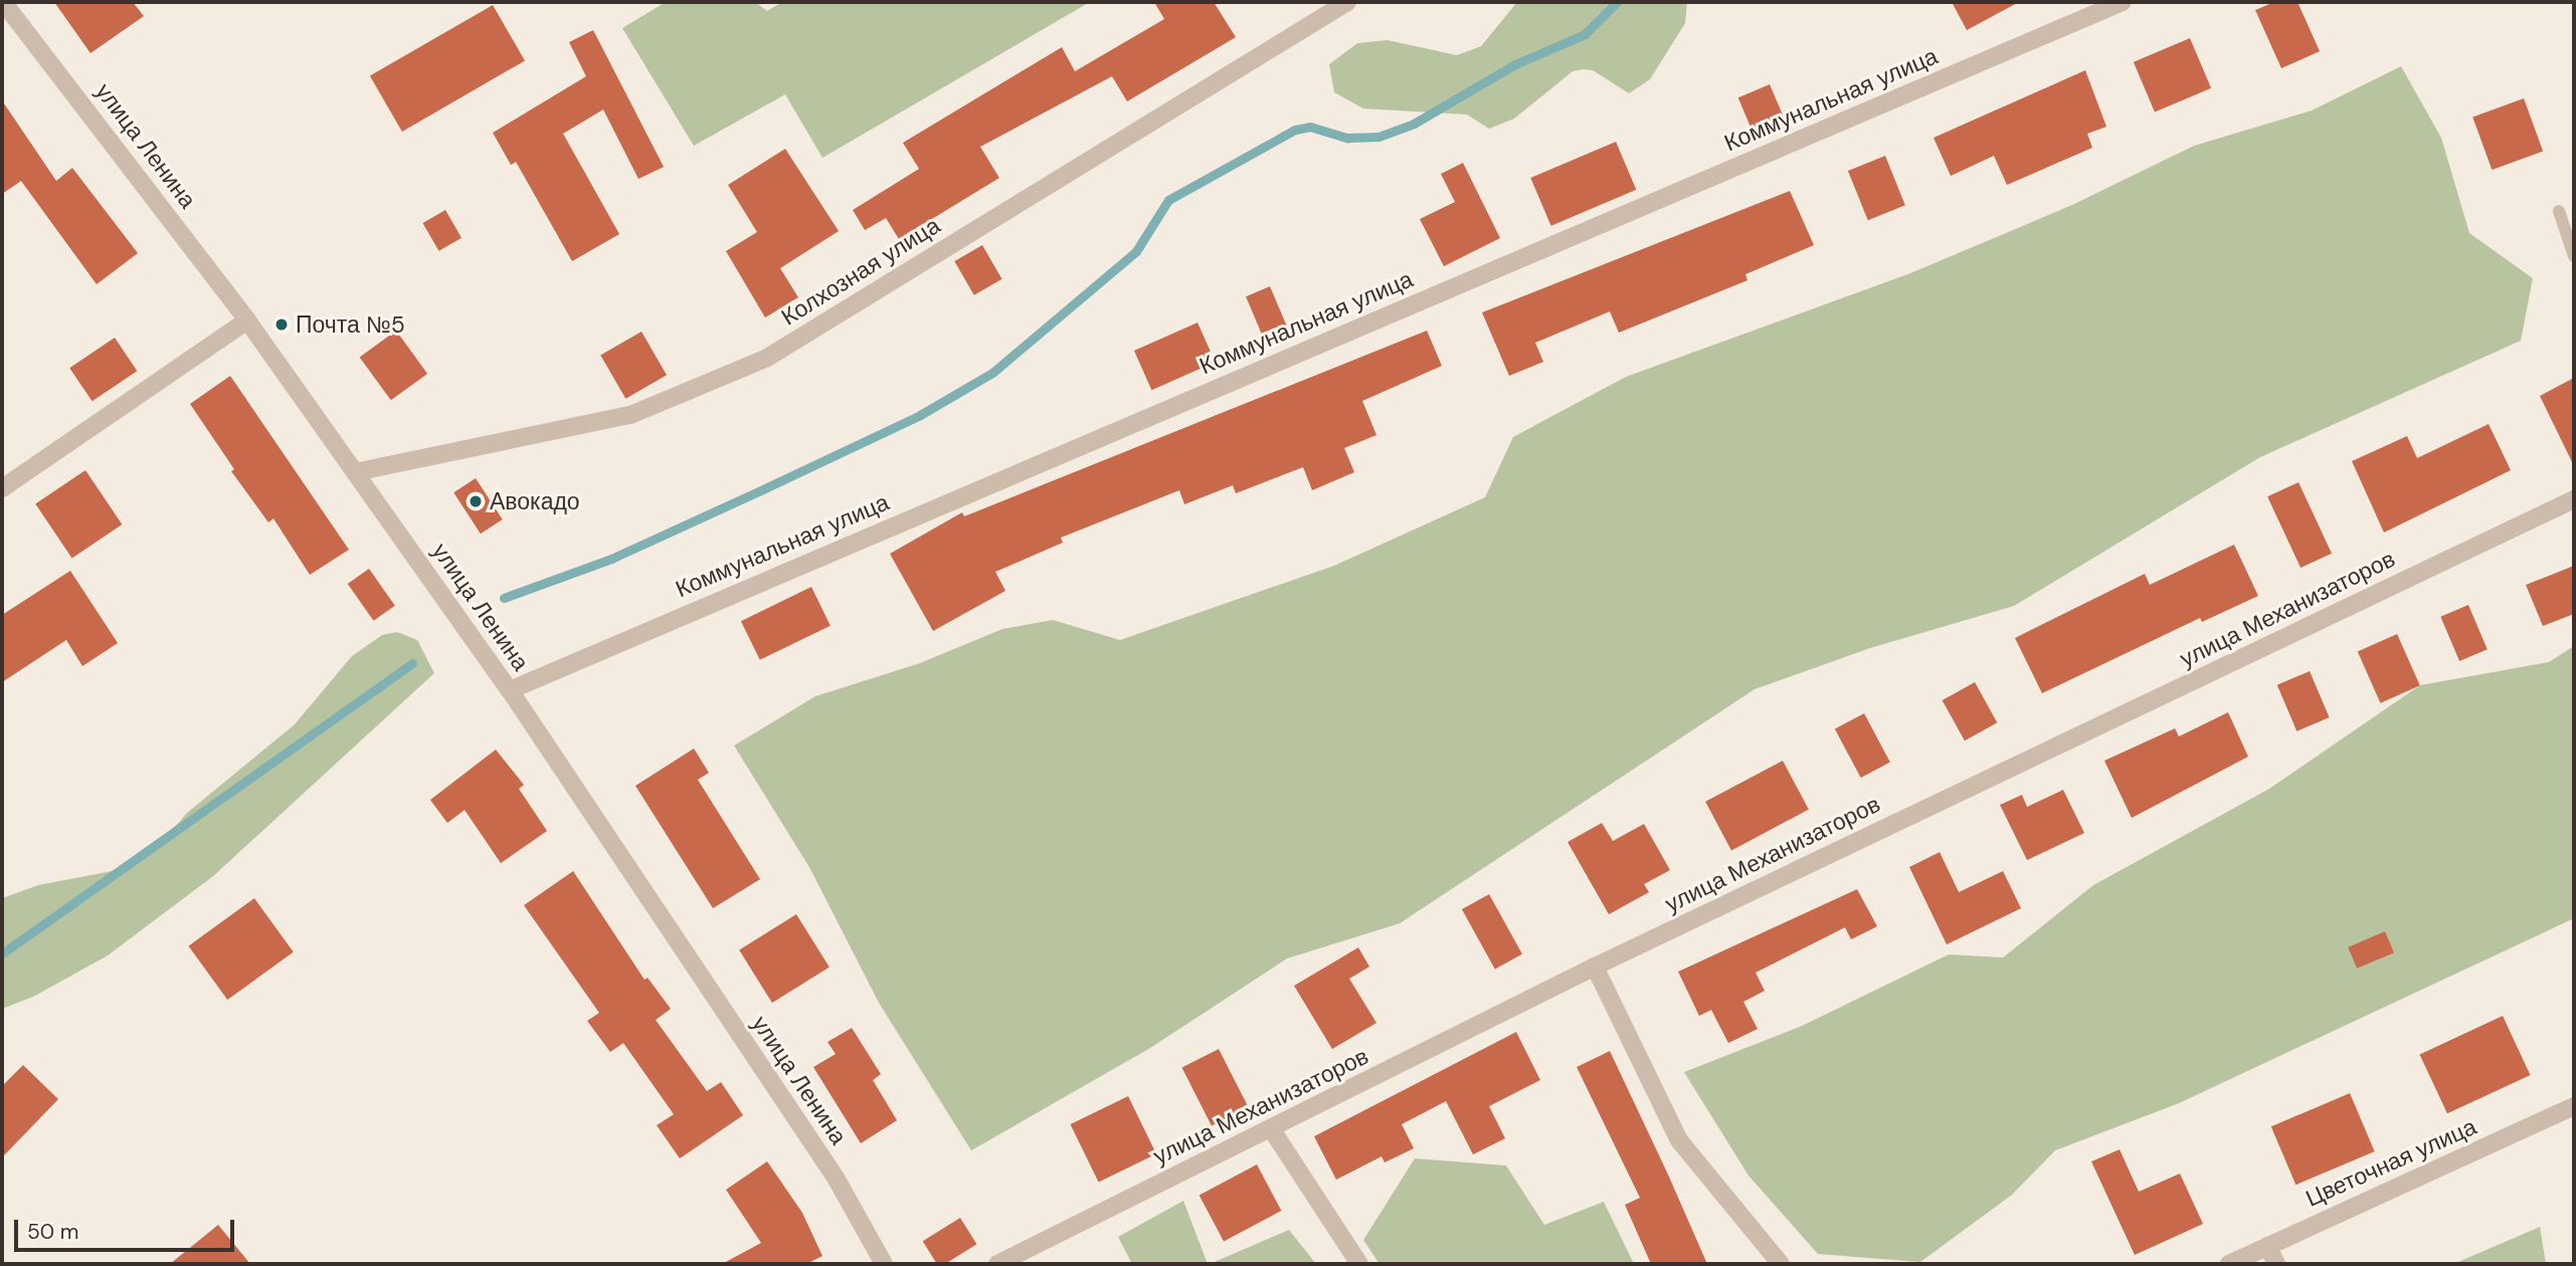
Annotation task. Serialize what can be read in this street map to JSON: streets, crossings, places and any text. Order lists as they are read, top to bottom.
{
  "streets": {
    "street": [
      "Коммунальная улица",
      "улица Ленина",
      "Колхозная улица",
      "улица Механизаторов",
      "Цветочная улица"
    ]
  },
  "crossings": [
    ["Коммунальная улица", "улица Ленина"],
    ["улица Ленина", "Колхозная улица"]
  ],
  "places": ["Почта №5", "Авокадо"],
  "scale_bar": "50 m"
}
